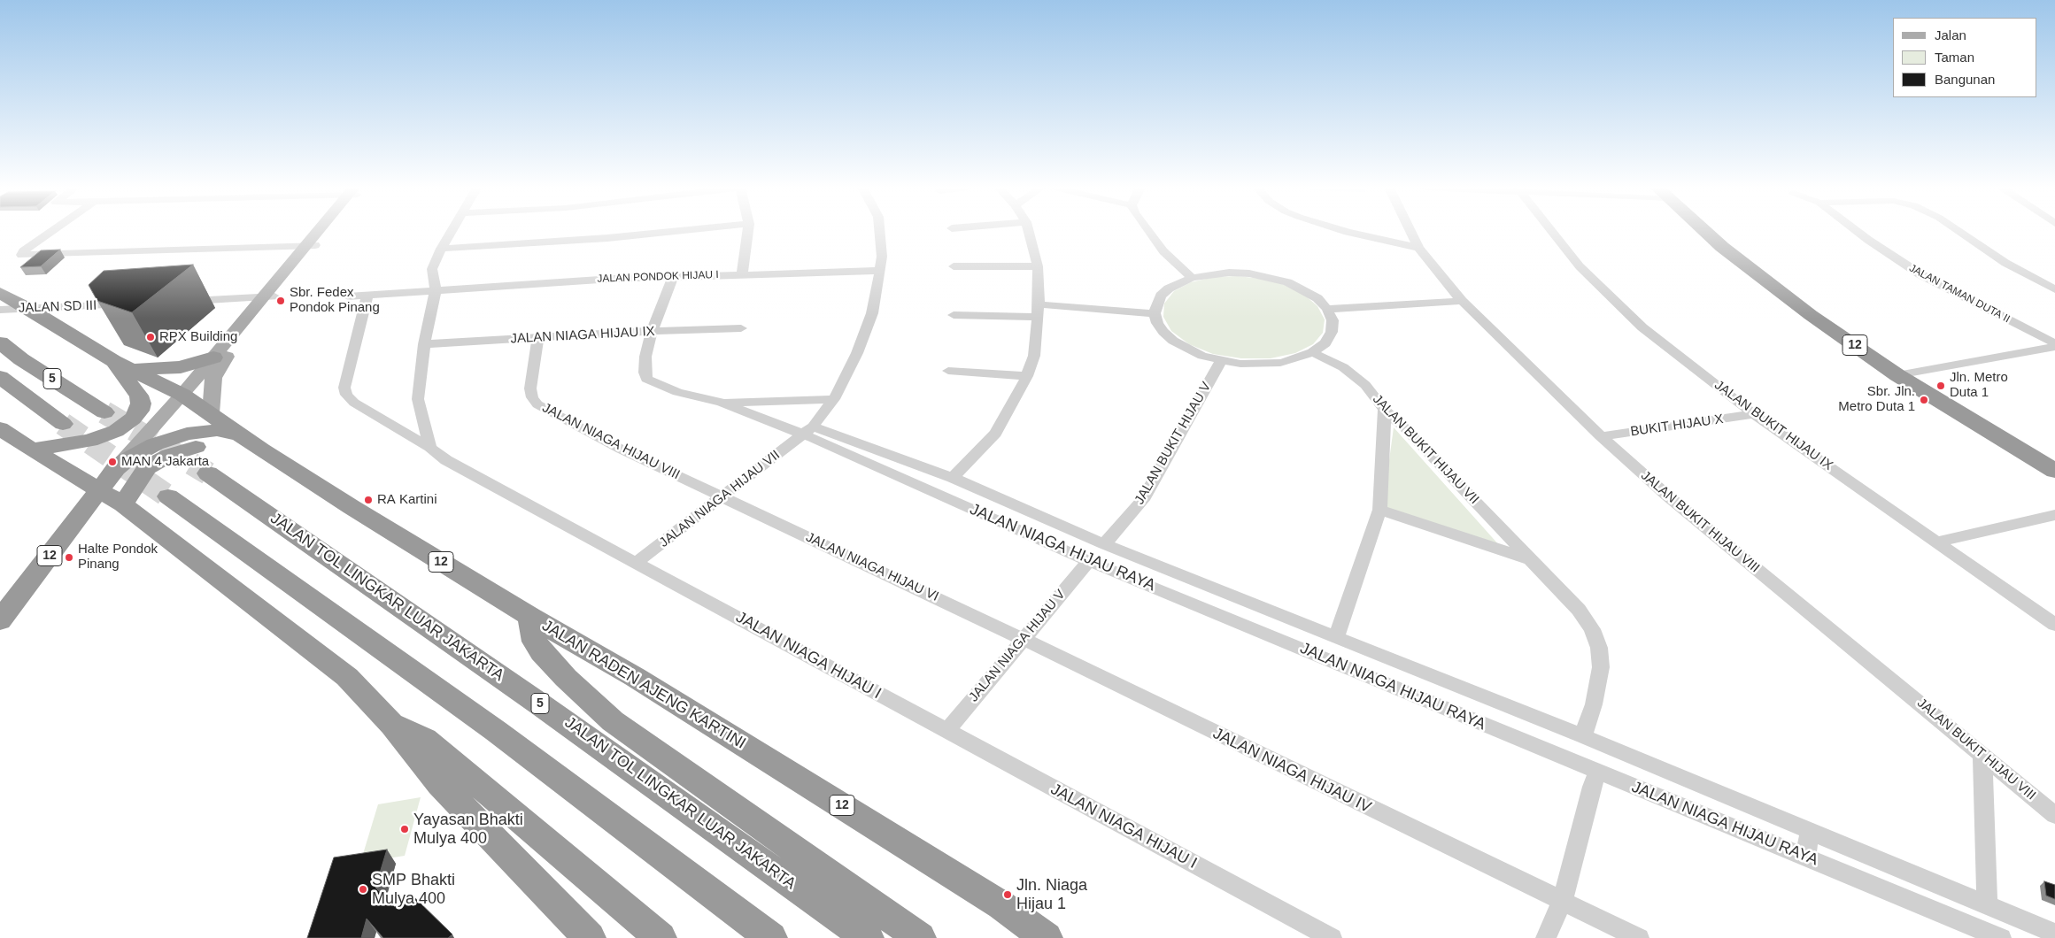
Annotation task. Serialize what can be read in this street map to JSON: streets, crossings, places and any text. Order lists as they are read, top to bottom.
{
  "streets": {
    "highway": [
      "12",
      "5",
      "JALAN TOL LINGKAR LUAR JAKARTA",
      "JALAN RADEN AJENG KARTINI"
    ],
    "street": [
      "JALAN PONDOK HIJAU I",
      "JALAN TAMAN DUTA II",
      "JALAN SD III",
      "JALAN NIAGA HIJAU IX",
      "BUKIT HIJAU X",
      "JALAN BUKIT HIJAU IX",
      "JALAN NIAGA HIJAU VIII",
      "JALAN BUKIT HIJAU V",
      "JALAN BUKIT HIJAU VII",
      "JALAN NIAGA HIJAU VII",
      "JALAN BUKIT HIJAU VIII",
      "JALAN NIAGA HIJAU RAYA",
      "JALAN NIAGA HIJAU VI",
      "JALAN NIAGA HIJAU V",
      "JALAN NIAGA HIJAU I",
      "JALAN NIAGA HIJAU IV"
    ]
  },
  "crossings": [
    ["JALAN PONDOK HIJAU I", "JALAN NIAGA HIJAU VII"],
    ["JALAN PONDOK HIJAU I", "JALAN NIAGA HIJAU I"],
    ["JALAN NIAGA HIJAU IX", "JALAN NIAGA HIJAU VIII"],
    ["12", "JALAN RADEN AJENG KARTINI"],
    ["BUKIT HIJAU X", "JALAN BUKIT HIJAU IX"],
    ["BUKIT HIJAU X", "JALAN BUKIT HIJAU VIII"],
    ["JALAN NIAGA HIJAU VIII", "JALAN NIAGA HIJAU VII"],
    ["JALAN NIAGA HIJAU VIII", "JALAN NIAGA HIJAU VI"],
    ["JALAN BUKIT HIJAU V", "JALAN NIAGA HIJAU RAYA"],
    ["JALAN BUKIT HIJAU VII", "JALAN NIAGA HIJAU RAYA"],
    ["JALAN NIAGA HIJAU VII", "JALAN NIAGA HIJAU RAYA"],
    ["JALAN NIAGA HIJAU VII", "JALAN NIAGA HIJAU VI"],
    ["JALAN NIAGA HIJAU VII", "JALAN NIAGA HIJAU I"],
    ["JALAN NIAGA HIJAU RAYA", "JALAN NIAGA HIJAU V"],
    ["JALAN NIAGA HIJAU VI", "JALAN NIAGA HIJAU V"],
    ["JALAN NIAGA HIJAU VI", "JALAN NIAGA HIJAU IV"],
    ["JALAN NIAGA HIJAU V", "JALAN NIAGA HIJAU I"],
    ["JALAN NIAGA HIJAU V", "JALAN NIAGA HIJAU IV"]
  ],
  "places": [
    "Sbr. Fedex Pondok Pinang",
    "RPX Building",
    "Jln. Metro Duta 1",
    "Sbr. Jln. Metro Duta 1",
    "MAN 4 Jakarta",
    "RA Kartini",
    "Halte Pondok Pinang",
    "Yayasan Bhakti Mulya 400",
    "SMP Bhakti Mulya 400",
    "Jln. Niaga Hijau 1"
  ],
  "legend": ["Jalan", "Taman", "Bangunan"]
}
